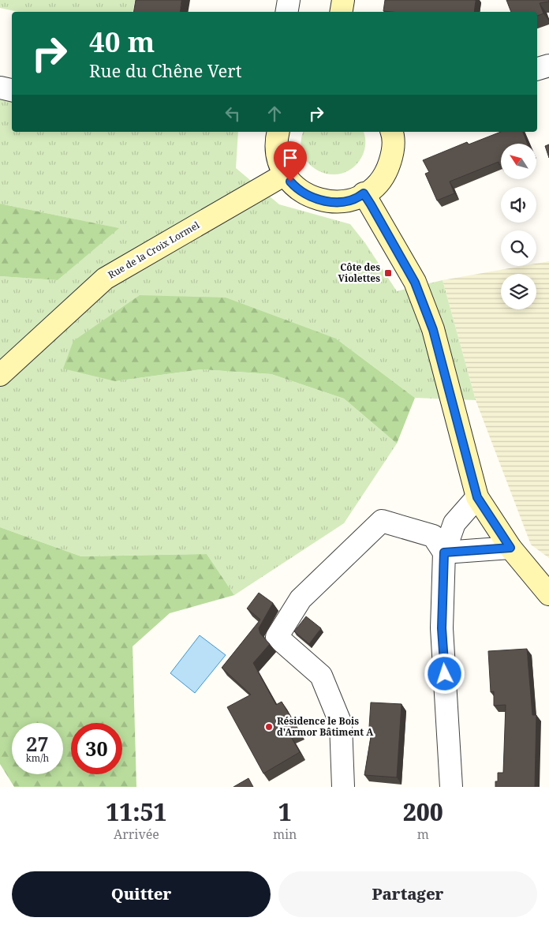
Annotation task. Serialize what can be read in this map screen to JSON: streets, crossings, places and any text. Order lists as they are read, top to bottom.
{
  "streets": {
    "street": ["Rue de la Croix Lormel"]
  },
  "places": {
    "transit": ["Côte des Violettes"],
    "other": ["Résidence le Bois d'Armor Bâtiment A"]
  },
  "north": "top left",
  "page": {
    "turn": ["40 m", "Rue du Chêne Vert"],
    "speed": "27 km/h",
    "limit": "30",
    "eta": [
      "11:51",
      "Arrivée",
      "1",
      "min",
      "200",
      "m"
    ],
    "buttons": ["Quitter", "Partager"]
  }
}
